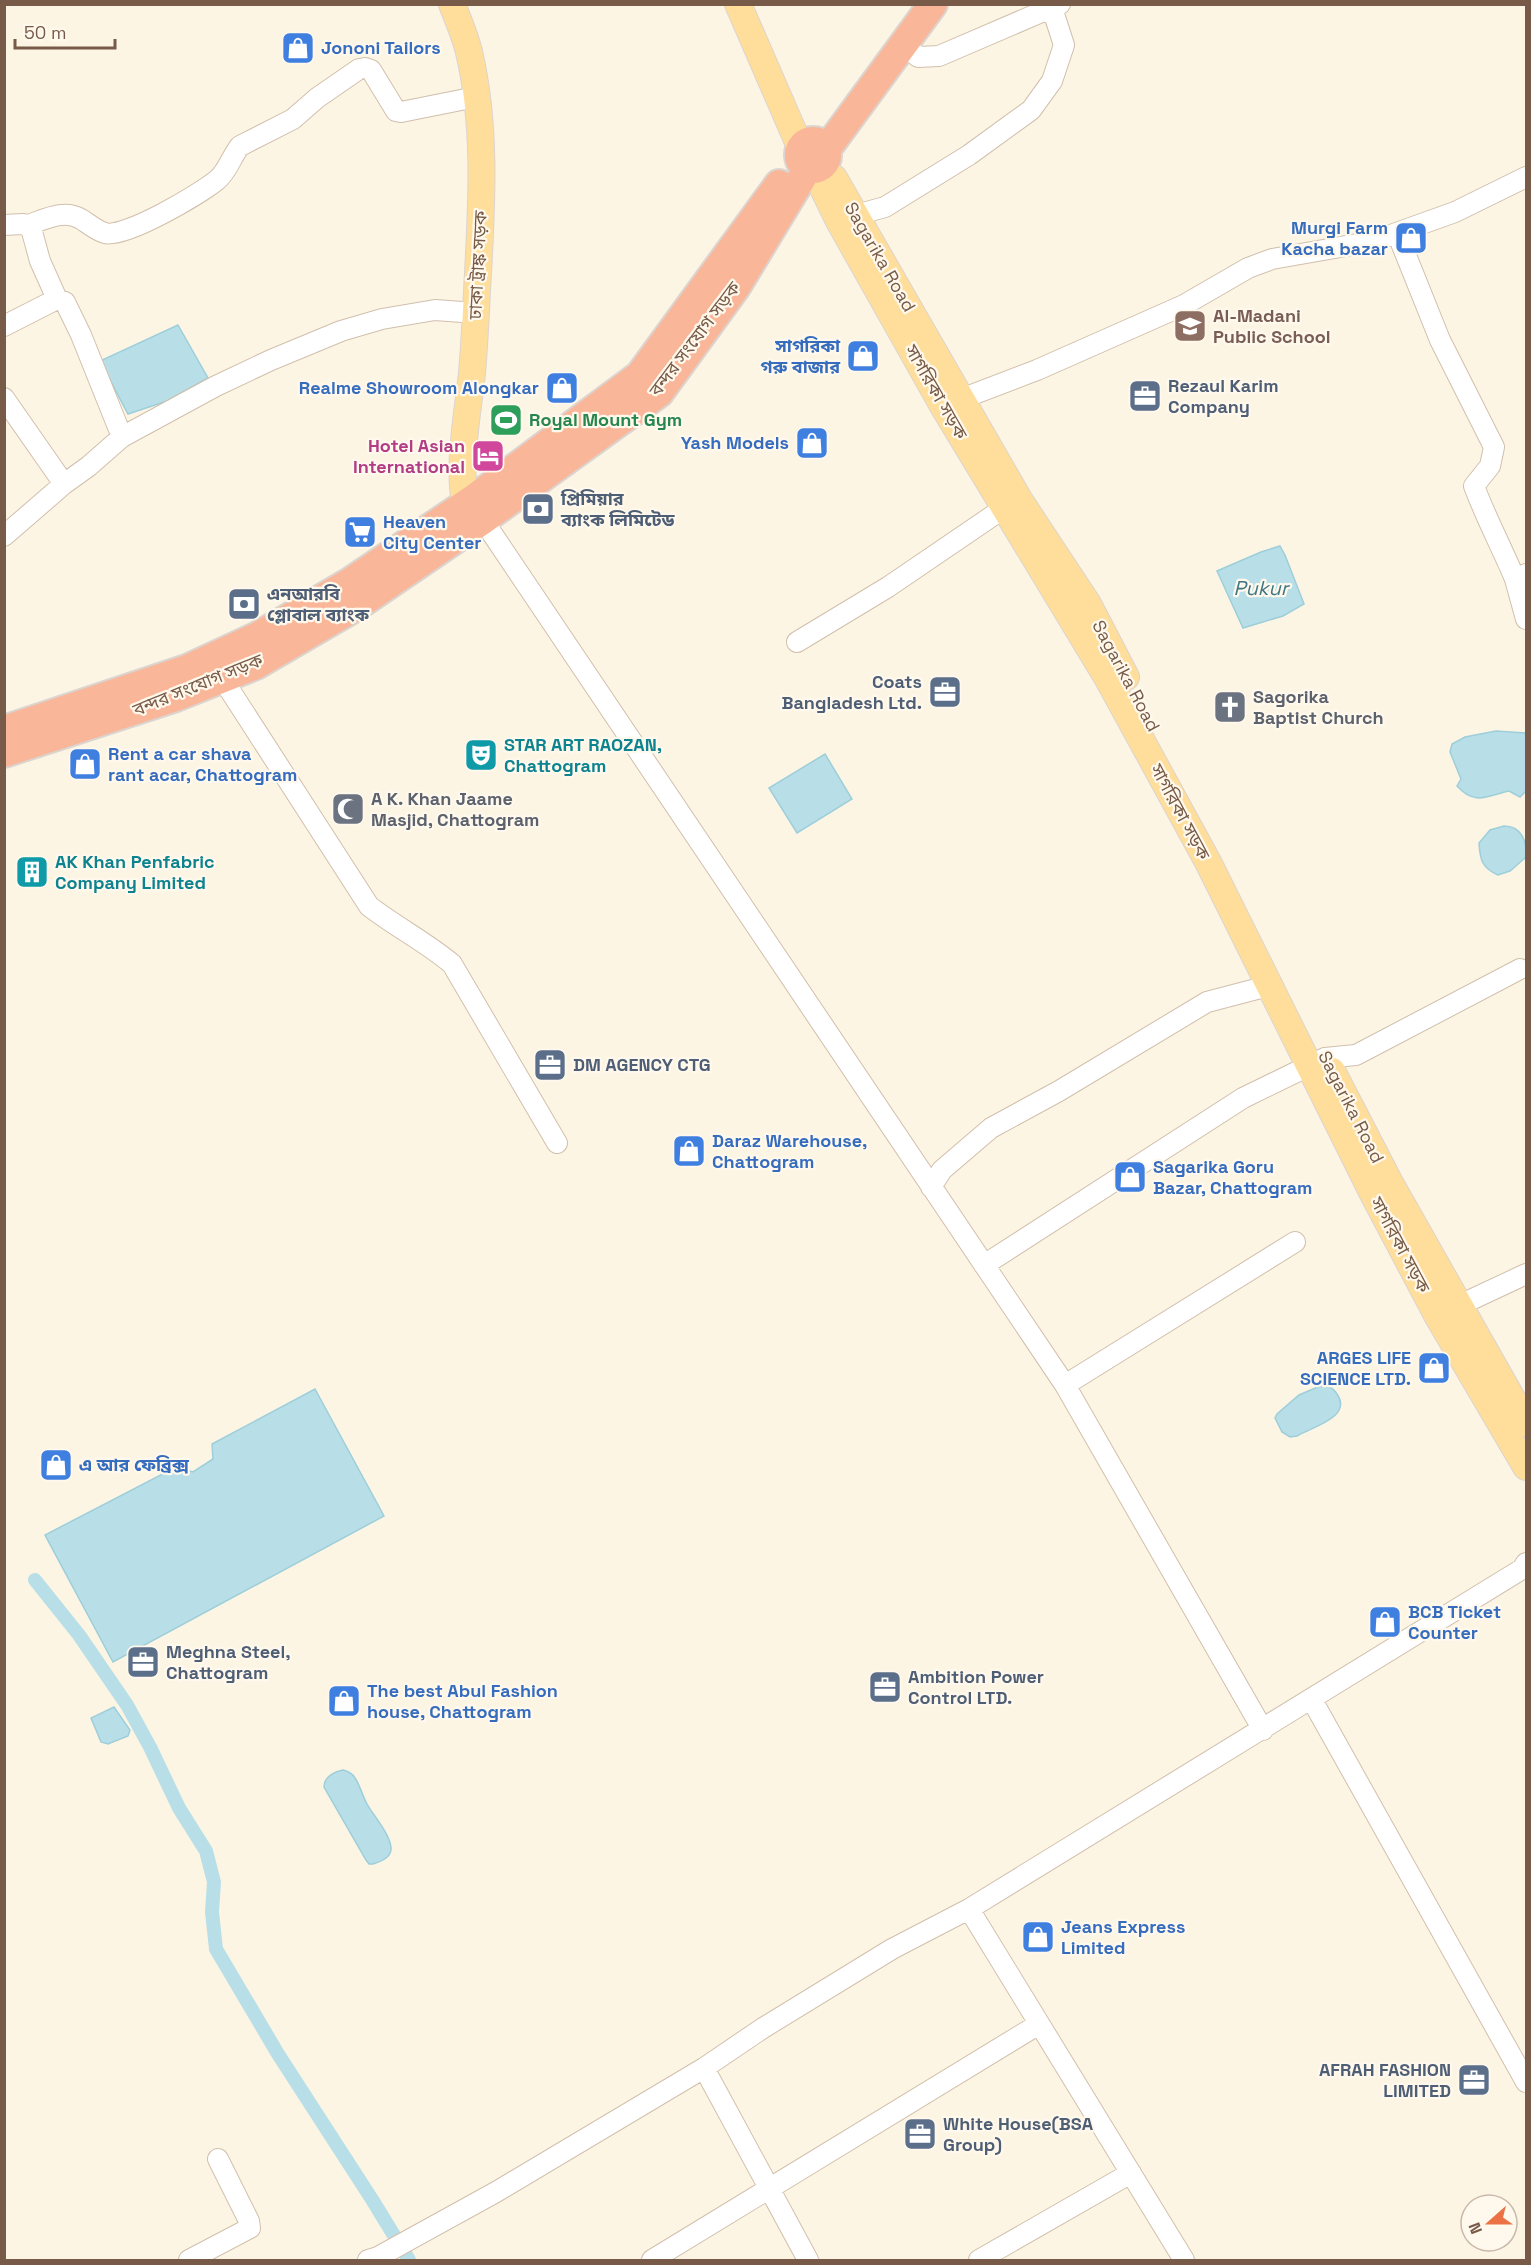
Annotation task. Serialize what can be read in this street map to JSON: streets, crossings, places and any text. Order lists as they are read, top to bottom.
{
  "streets": {
    "highway": ["বন্দর সংযোগ সড়ক"],
    "main road": ["Sagarika Road", "ঢাকা ট্রাঙ্ক সড়ক", "সাগরিকা সড়ক"]
  },
  "crossings": [
    ["Sagarika Road", "সাগরিকা সড়ক"],
    ["ঢাকা ট্রাঙ্ক সড়ক", "বন্দর সংযোগ সড়ক"],
    ["বন্দর সংযোগ সড়ক", "সাগরিকা সড়ক"]
  ],
  "water": ["Pukur"],
  "places": {
    "shop": [
      "Jononi Tailors",
      "Murgi Farm Kacha bazar",
      "সাগরিকা গরু বাজার",
      "Realme Showroom Alongkar",
      "Yash Models",
      "Rent a car shava rant acar, Chattogram",
      "Daraz Warehouse, Chattogram",
      "Sagarika Goru Bazar, Chattogram",
      "ARGES LIFE SCIENCE LTD.",
      "এ আর ফেব্রিক্স",
      "BCB Ticket Counter",
      "The best Abul Fashion house, Chattogram",
      "Jeans Express Limited"
    ],
    "school or university": ["Al-Madani Public School"],
    "office": [
      "Rezaul Karim Company",
      "Coats Bangladesh Ltd.",
      "DM AGENCY CTG",
      "Meghna Steel, Chattogram",
      "Ambition Power Control LTD.",
      "AFRAH FASHION LIMITED",
      "White House(BSA Group)"
    ],
    "sports": ["Royal Mount Gym"],
    "hotel": ["Hotel Asian International"],
    "bank": ["প্রিমিয়ার ব্যাংক লিমিটেড", "এনআরবি গ্লোবাল ব্যাংক"],
    "supermarket": ["Heaven City Center"],
    "church": ["Sagorika Baptist Church"],
    "theatre": ["STAR ART RAOZAN, Chattogram"],
    "mosque": ["A K. Khan Jaame Masjid, Chattogram"],
    "building": ["AK Khan Penfabric Company Limited"]
  },
  "scale_bar": "50 m",
  "north": "left"
}
